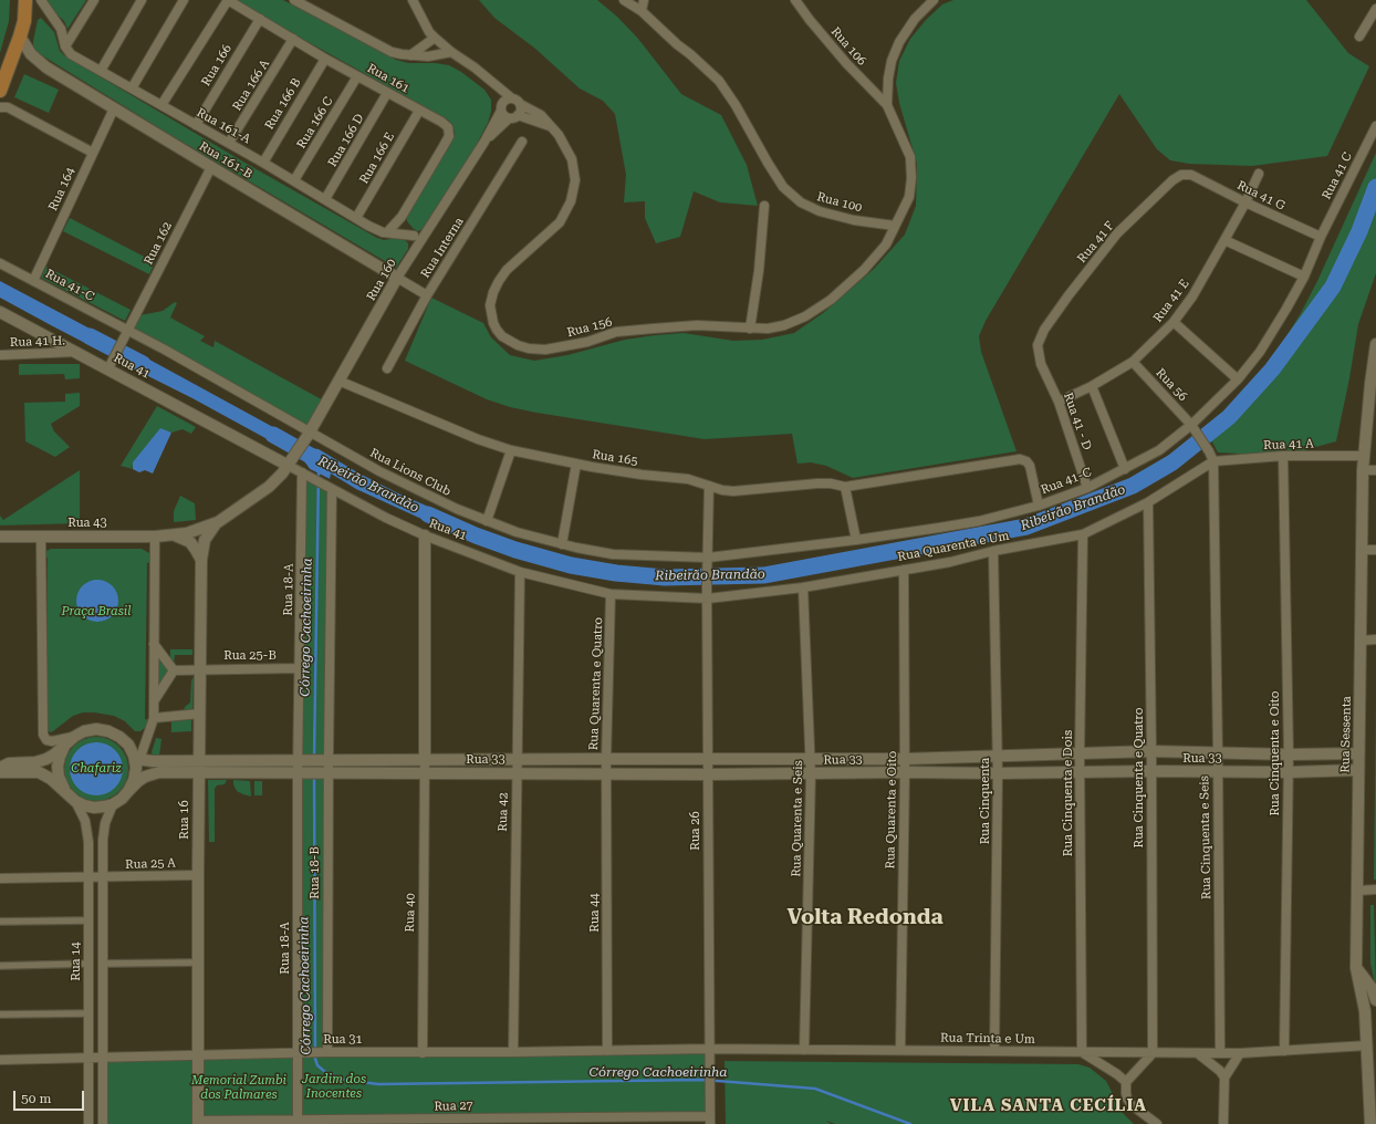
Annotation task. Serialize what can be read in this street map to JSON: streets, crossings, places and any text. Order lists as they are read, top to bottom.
{
  "streets": {
    "street": [
      "Rua 106",
      "Rua 166",
      "Rua 161",
      "Rua 166 A",
      "Rua 166 B",
      "Rua 166 C",
      "Rua 161-A",
      "Rua 166 D",
      "Rua 166 E",
      "Rua 161-B",
      "Rua 41 C",
      "Rua 164",
      "Rua 41 G",
      "Rua 100",
      "Rua 41 F",
      "Rua 162",
      "Rua Interna",
      "Rua 160",
      "Rua 41-C",
      "Rua 41 E",
      "Rua 156",
      "Rua 41 H.",
      "Rua 41",
      "Rua 56",
      "Rua 41 - D",
      "Rua 41 A",
      "Rua 165",
      "Rua Lions Club",
      "Rua 43",
      "Rua Quarenta e Um",
      "Rua 18-A",
      "Rua 25-B",
      "Rua Quarenta e Quatro",
      "Rua Sessenta",
      "Rua Cinquenta e Oito",
      "Rua 33",
      "Rua Cinquenta e Quatro",
      "Rua Cinquenta e Dois",
      "Rua Cinquenta",
      "Rua Quarenta e Oito",
      "Rua 42",
      "Rua Quarenta e Seis",
      "Rua 16",
      "Rua 26",
      "Rua Cinquenta e Seis",
      "Rua 25 A",
      "Rua 18-B",
      "Rua 40",
      "Rua 44",
      "Rua 14",
      "Rua Trinta e Um",
      "Rua 31",
      "Rua 27"
    ]
  },
  "crossings": [
    ["Rua 166", "Rua 161"],
    ["Rua 166", "Rua 161-A"],
    ["Rua 161", "Rua 166 A"],
    ["Rua 161", "Rua 166 B"],
    ["Rua 161", "Rua 166 C"],
    ["Rua 161", "Rua 161-A"],
    ["Rua 161", "Rua 166 D"],
    ["Rua 161", "Rua 166 E"],
    ["Rua 166 A", "Rua 161-A"],
    ["Rua 166 B", "Rua 161-A"],
    ["Rua 166 C", "Rua 161-A"],
    ["Rua 161-A", "Rua 166 D"],
    ["Rua 161-A", "Rua 166 E"],
    ["Rua 161-A", "Rua 160"],
    ["Rua 161-B", "Rua 164"],
    ["Rua 161-B", "Rua 162"],
    ["Rua 161-B", "Rua Interna"],
    ["Rua 161-B", "Rua 160"],
    ["Rua 41 C", "Rua 41 G"],
    ["Rua 41 C", "Rua 41-C"],
    ["Rua 164", "Rua 41-C"],
    ["Rua 41 G", "Rua 41 F"],
    ["Rua 41 G", "Rua 41-C"],
    ["Rua 41 G", "Rua 41 E"],
    ["Rua 100", "Rua 156"],
    ["Rua 41 F", "Rua 41 - D"],
    ["Rua 162", "Rua 41-C"],
    ["Rua 162", "Rua 41"],
    ["Rua 162", "Rua Lions Club"],
    ["Rua 160", "Rua 156"],
    ["Rua 160", "Rua 165"],
    ["Rua 160", "Rua Lions Club"],
    ["Rua 41-C", "Rua 56"],
    ["Rua 41-C", "Rua 41 - D"],
    ["Rua 41-C", "Rua 165"],
    ["Rua 41-C", "Rua Lions Club"],
    ["Rua 41-C", "Rua 26"],
    ["Rua 41 E", "Rua 56"],
    ["Rua 41 E", "Rua 41 - D"],
    ["Rua 41 H.", "Rua 41"],
    ["Rua 41", "Rua 43"],
    ["Rua 41", "Rua Quarenta e Um"],
    ["Rua 41", "Rua 18-A"],
    ["Rua 41", "Rua Quarenta e Quatro"],
    ["Rua 41", "Rua 42"],
    ["Rua 41", "Rua 26"],
    ["Rua 41", "Rua 18-B"],
    ["Rua 56", "Rua 41 A"],
    ["Rua 56", "Rua Quarenta e Um"],
    ["Rua 56", "Rua Cinquenta e Seis"],
    ["Rua 41 A", "Rua Quarenta e Um"],
    ["Rua 41 A", "Rua Sessenta"],
    ["Rua 41 A", "Rua Cinquenta e Oito"],
    ["Rua 41 A", "Rua Cinquenta e Seis"],
    ["Rua 165", "Rua 26"],
    ["Rua Lions Club", "Rua 26"],
    ["Rua 43", "Rua 16"],
    ["Rua Quarenta e Um", "Rua Cinquenta e Quatro"],
    ["Rua Quarenta e Um", "Rua Cinquenta e Dois"],
    ["Rua Quarenta e Um", "Rua Cinquenta"],
    ["Rua Quarenta e Um", "Rua Quarenta e Oito"],
    ["Rua Quarenta e Um", "Rua Quarenta e Seis"],
    ["Rua Quarenta e Um", "Rua 26"],
    ["Rua Quarenta e Um", "Rua Cinquenta e Seis"],
    ["Rua 18-A", "Rua 25-B"],
    ["Rua 18-A", "Rua 33"],
    ["Rua 18-A", "Rua 31"],
    ["Rua 18-A", "Rua 27"],
    ["Rua 25-B", "Rua 16"],
    ["Rua Quarenta e Quatro", "Rua 33"],
    ["Rua Quarenta e Quatro", "Rua 44"],
    ["Rua Sessenta", "Rua 33"],
    ["Rua Sessenta", "Rua Trinta e Um"],
    ["Rua Cinquenta e Oito", "Rua 33"],
    ["Rua Cinquenta e Oito", "Rua Trinta e Um"],
    ["Rua 33", "Rua Cinquenta e Quatro"],
    ["Rua 33", "Rua Cinquenta e Dois"],
    ["Rua 33", "Rua Cinquenta"],
    ["Rua 33", "Rua Quarenta e Oito"],
    ["Rua 33", "Rua 42"],
    ["Rua 33", "Rua Quarenta e Seis"],
    ["Rua 33", "Rua 26"],
    ["Rua 33", "Rua Cinquenta e Seis"],
    ["Rua 33", "Rua 18-B"],
    ["Rua 33", "Rua 40"],
    ["Rua 33", "Rua 44"],
    ["Rua Cinquenta e Quatro", "Rua Trinta e Um"],
    ["Rua Cinquenta e Dois", "Rua Trinta e Um"],
    ["Rua Cinquenta", "Rua Trinta e Um"],
    ["Rua Quarenta e Oito", "Rua Trinta e Um"],
    ["Rua 42", "Rua 31"],
    ["Rua Quarenta e Seis", "Rua Trinta e Um"],
    ["Rua 16", "Rua 25 A"],
    ["Rua 16", "Rua 31"],
    ["Rua 16", "Rua 27"],
    ["Rua 26", "Rua Trinta e Um"],
    ["Rua 26", "Rua 27"],
    ["Rua Cinquenta e Seis", "Rua Trinta e Um"],
    ["Rua 25 A", "Rua 14"],
    ["Rua 18-B", "Rua 31"],
    ["Rua 40", "Rua 31"],
    ["Rua 44", "Rua Trinta e Um"],
    ["Rua 44", "Rua 31"],
    ["Rua 14", "Rua 31"],
    ["Rua Trinta e Um", "Rua 31"]
  ],
  "districts": ["Volta Redonda", "VILA SANTA CECÍLIA"],
  "water": ["Ribeirão Brandão", "Córrego Cachoeirinha"],
  "parks": [
    "Praça Brasil",
    "Chafariz",
    "Jardim dos Inocentes",
    "Memorial Zumbi dos Palmares"
  ],
  "scale_bar": "50 m"
}
